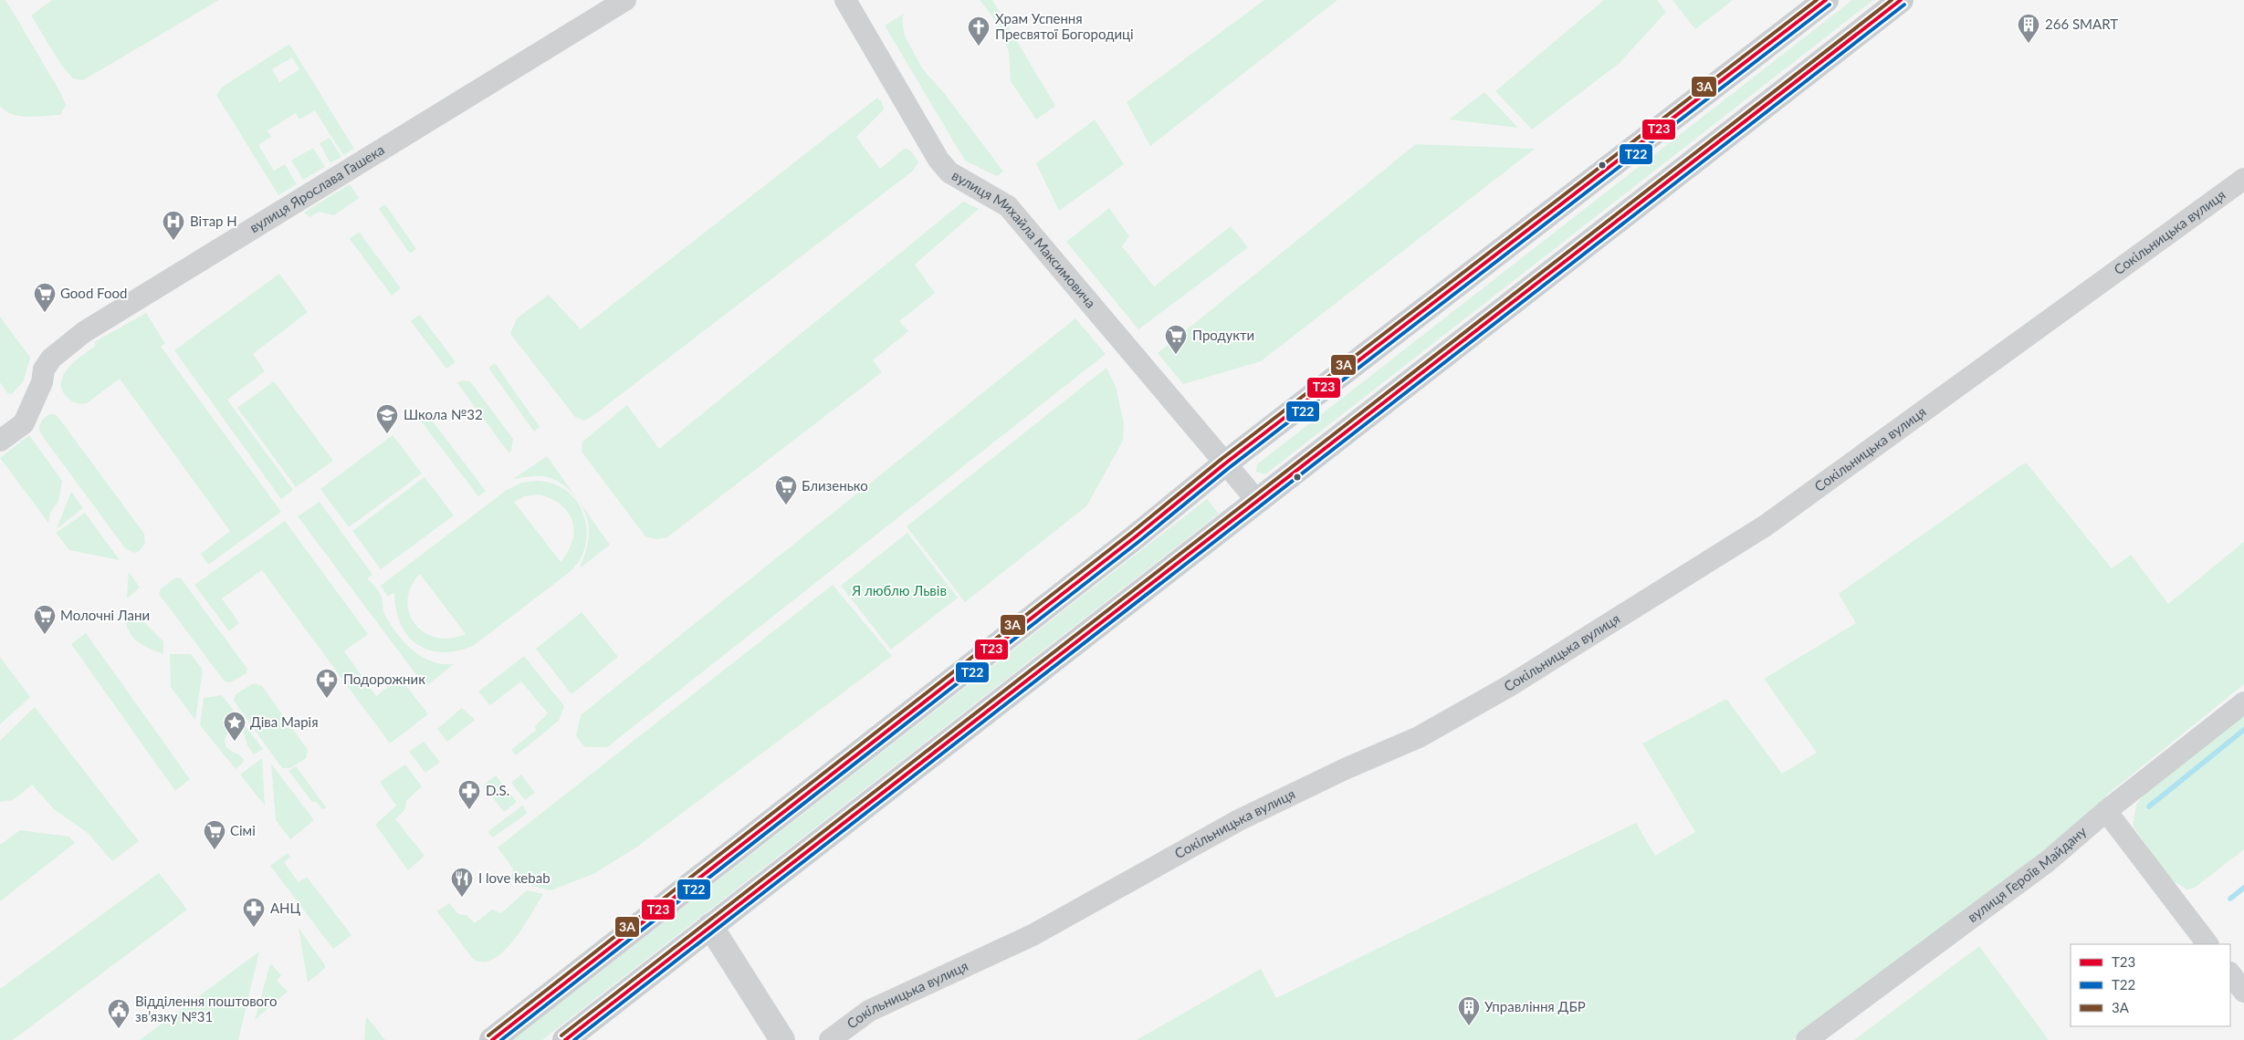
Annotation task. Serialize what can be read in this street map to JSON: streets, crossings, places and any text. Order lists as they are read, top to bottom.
{
  "streets": {
    "street": [
      "вулиця Ярослава Гашека",
      "Сокільницька вулиця",
      "вулиця Михайла Максимовича",
      "вулиця Героїв Майдану"
    ]
  },
  "parks": ["Я люблю Львів"],
  "places": {
    "building": ["266 SMART", "Управління ДБР"],
    "church": ["Храм Успення Пресвятої Богородиці"],
    "hospital": ["Вітар Н"],
    "supermarket": [
      "Good Food",
      "Продукти",
      "Близенько",
      "Молочні Лани",
      "Сімі"
    ],
    "school or university": ["Школа №32"],
    "pharmacy": ["Подорожник", "D.S.", "АНЦ"],
    "place": ["Діва Марія"],
    "restaurant": ["I love kebab"],
    "public building": ["Відділення поштового зв’язку №31"]
  },
  "lines": ["transit line Т23", "transit line 3А", "transit line Т22"],
  "legend": ["Т23", "Т22", "3А"]
}
